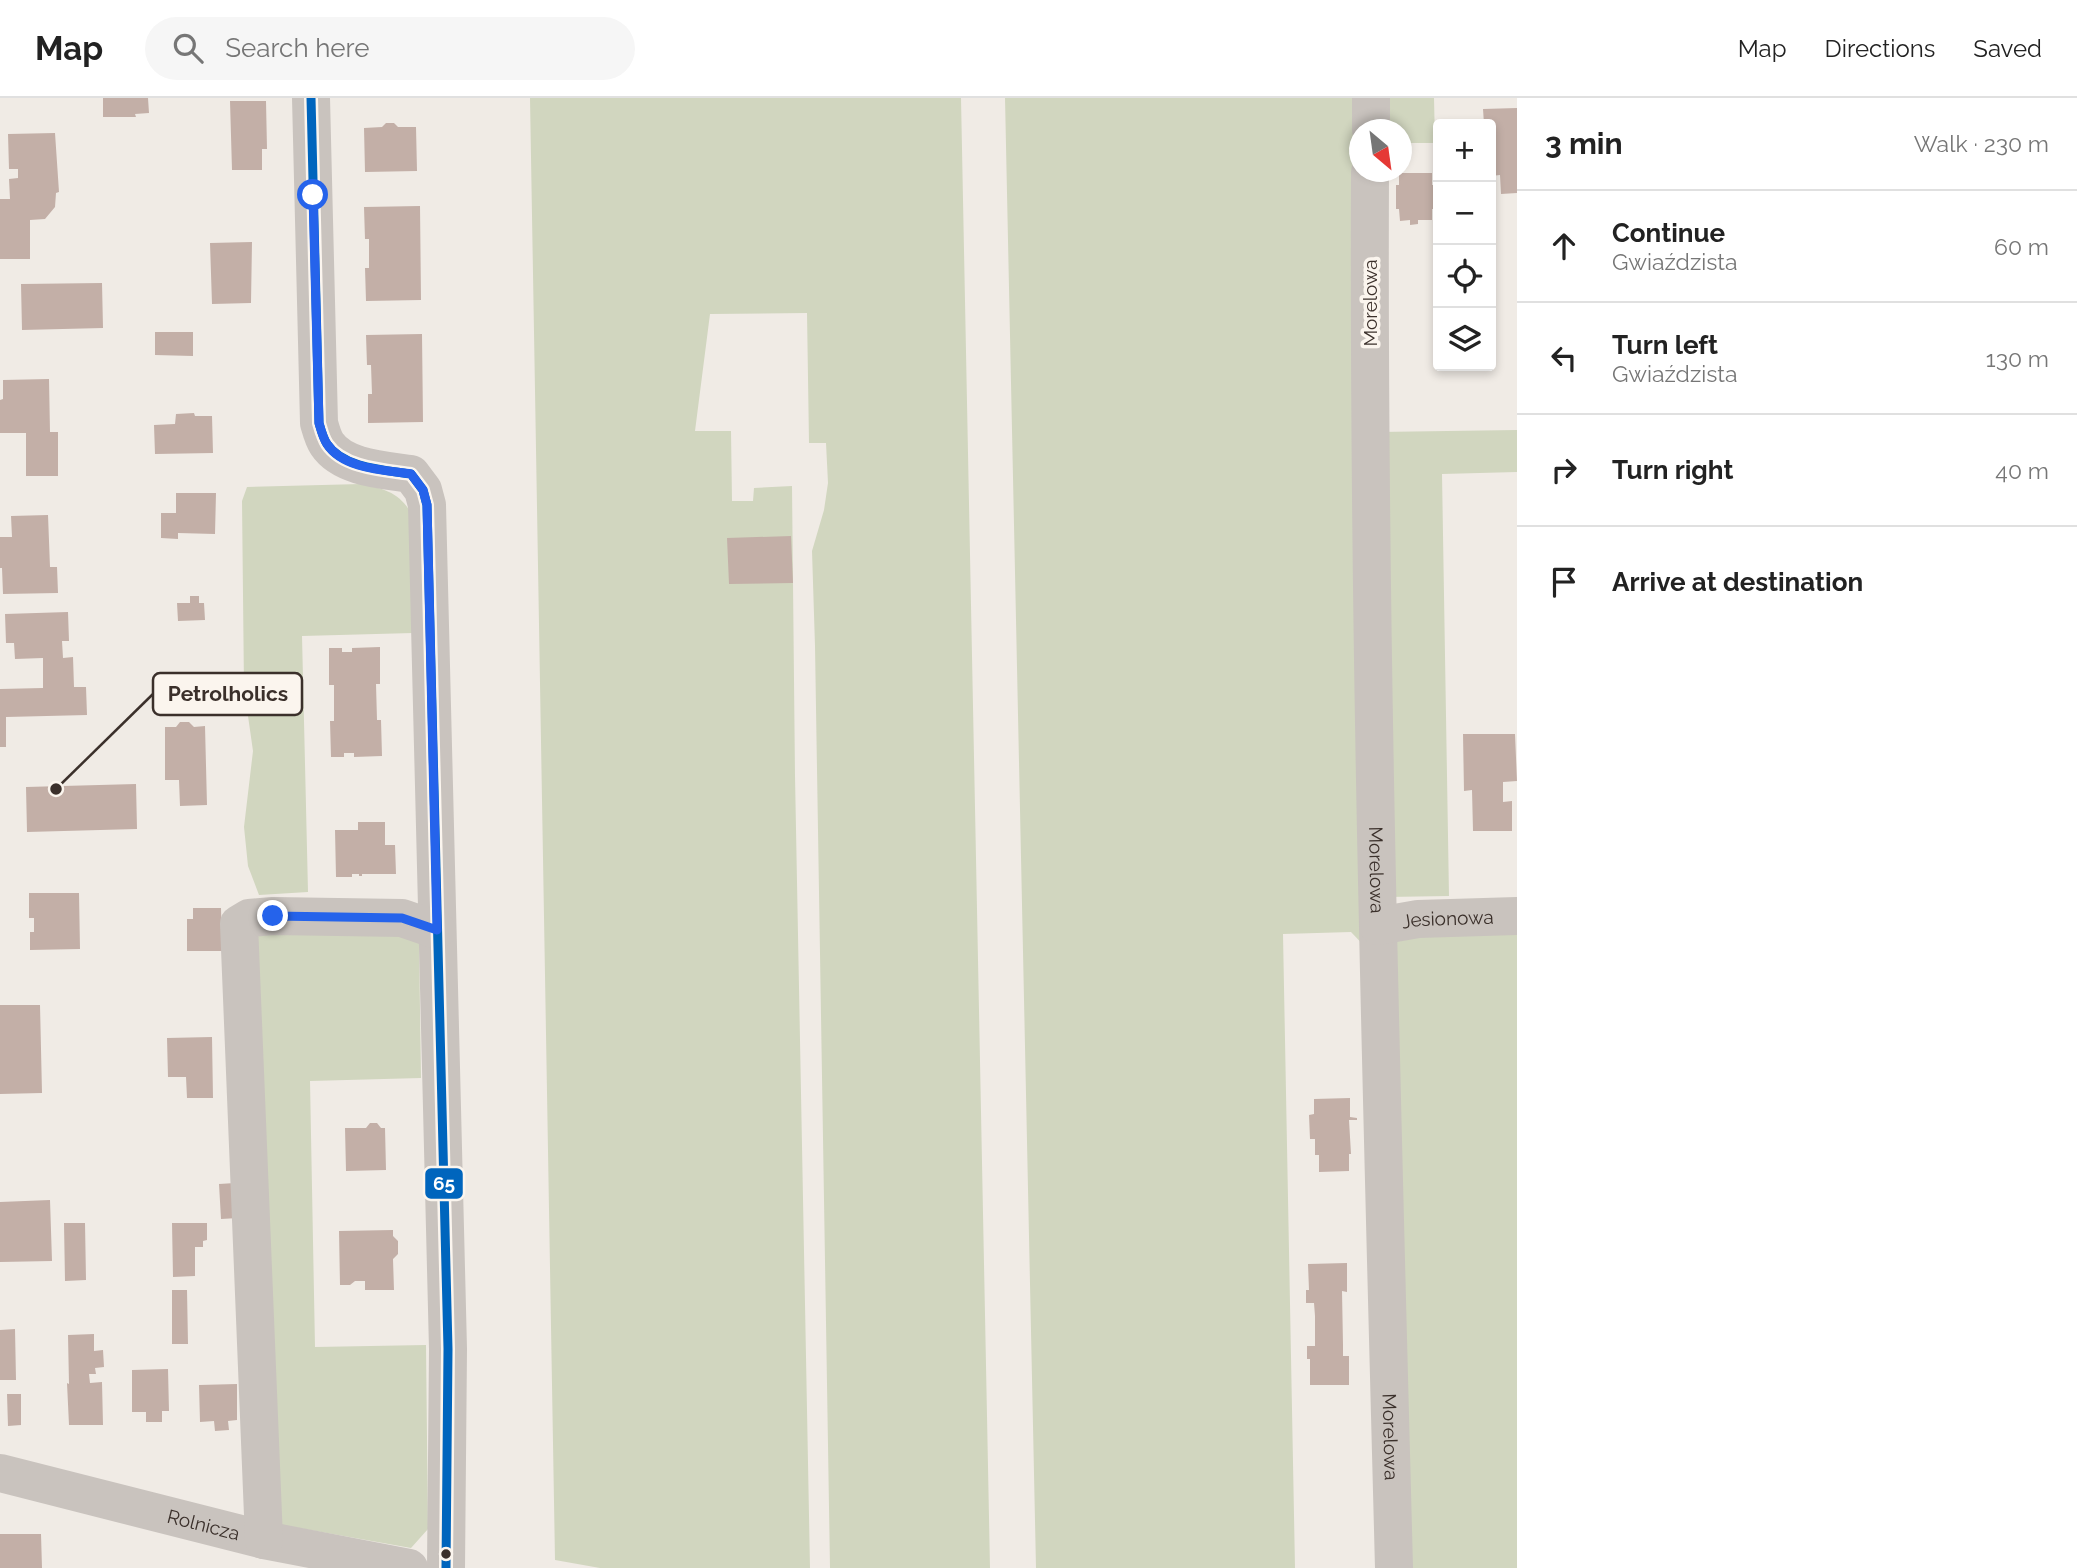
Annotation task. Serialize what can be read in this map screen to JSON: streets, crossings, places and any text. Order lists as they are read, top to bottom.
{
  "streets": {
    "street": ["Morelowa", "Jesionowa", "Rolnicza"]
  },
  "crossings": [
    ["Morelowa", "Jesionowa"]
  ],
  "places": ["Petrolholics"],
  "lines": ["transit line 65"],
  "north": "bottom right",
  "page": {
    "header": "Map",
    "search": "Search here",
    "nav": ["Map", "Directions", "Saved"],
    "heading": ["3 min", "Walk · 230 m"],
    "map_buttons": ["+", "−"],
    "list": [
      ["Continue", "Gwiaździsta", "60 m"],
      ["Turn left", "Gwiaździsta", "130 m"],
      ["Turn right", "40 m"],
      "Arrive at destination"
    ]
  }
}
